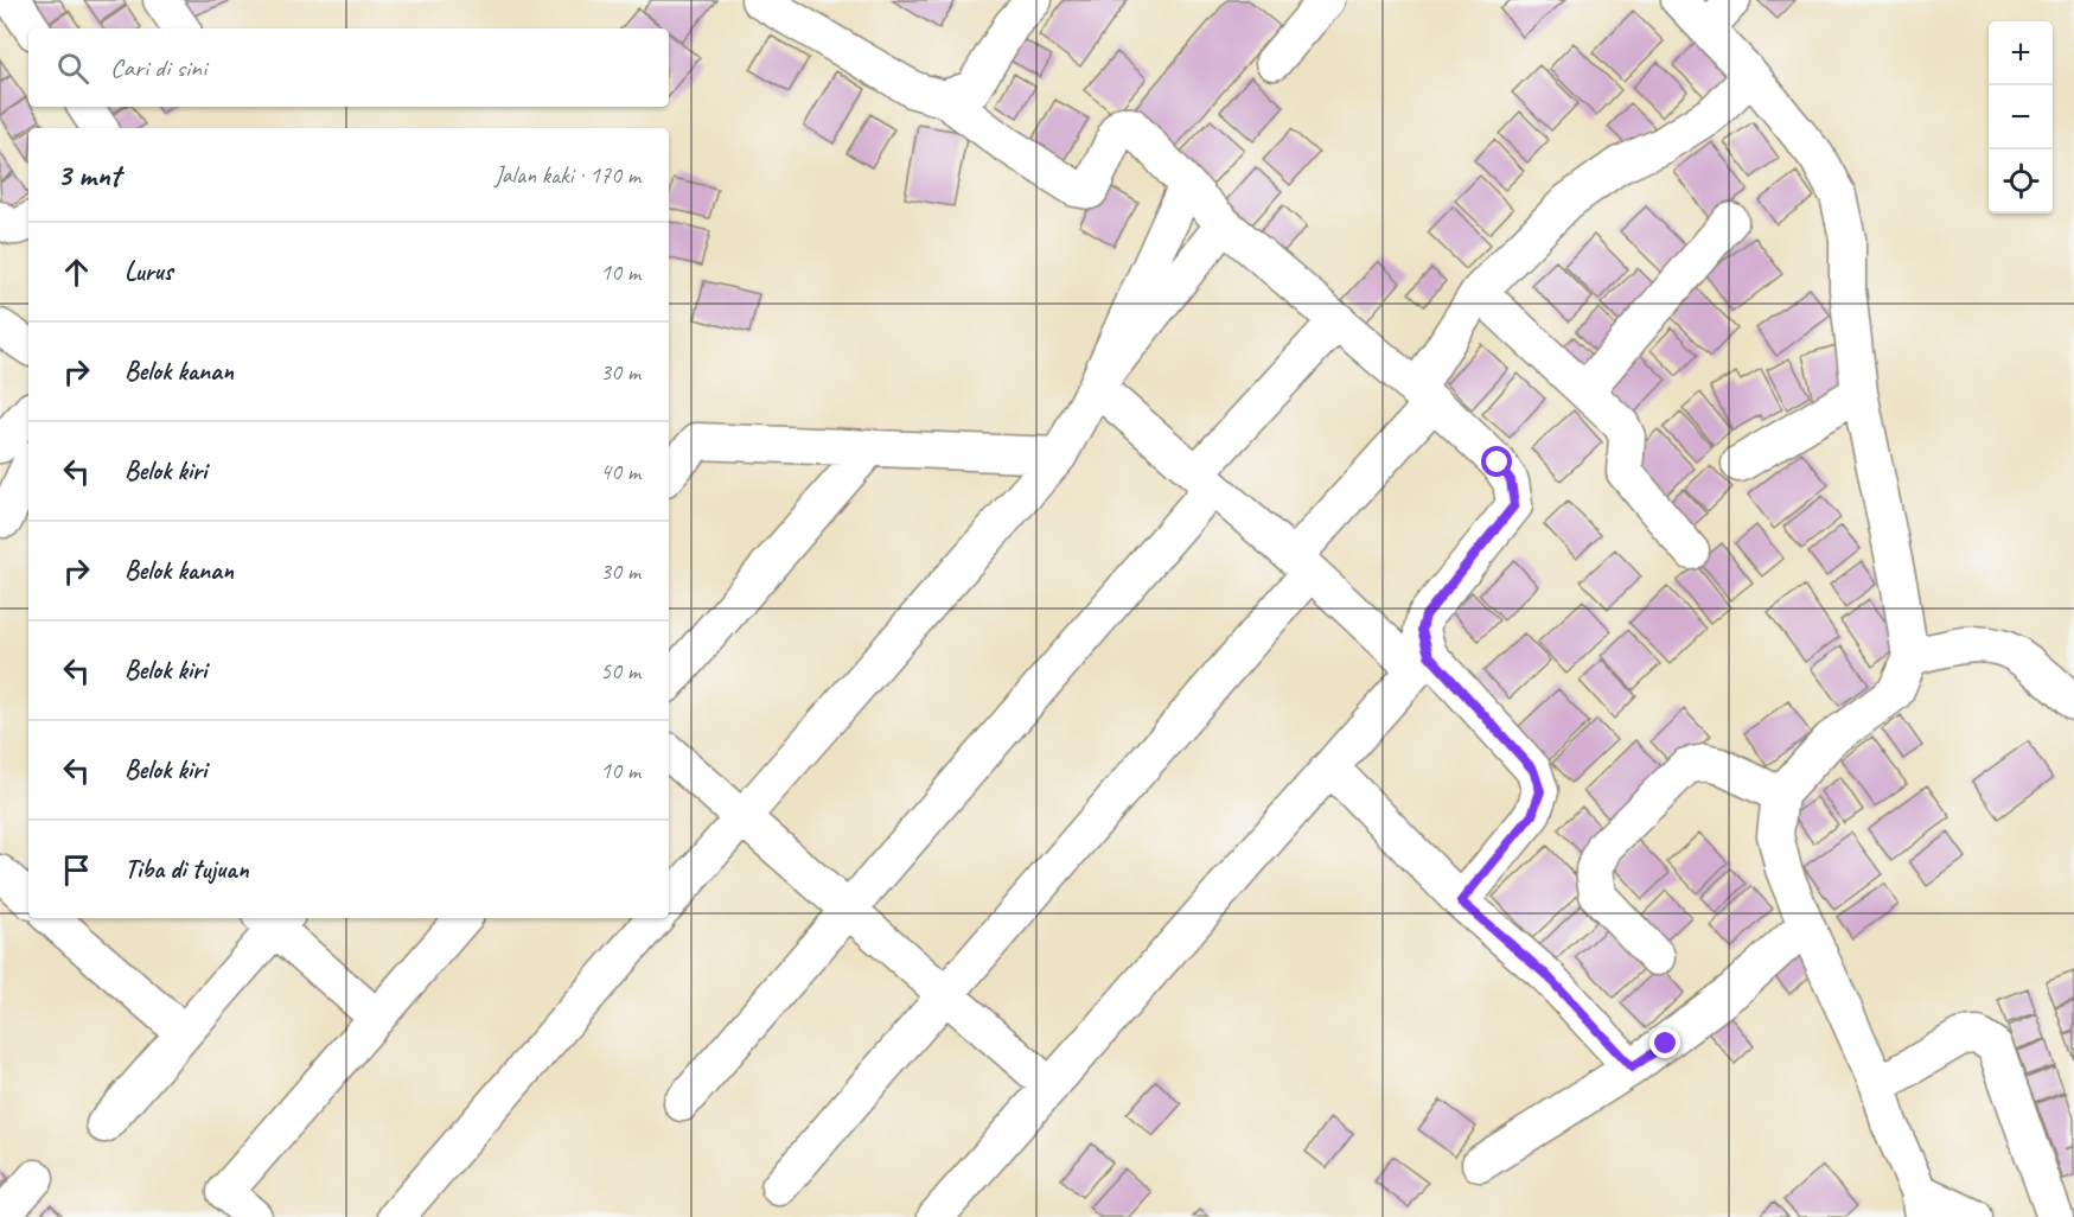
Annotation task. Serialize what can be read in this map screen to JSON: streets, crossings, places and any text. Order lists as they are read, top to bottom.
{
  "page": {
    "map_buttons": ["+", "−"],
    "search": "Cari di sini",
    "heading": ["3 mnt", "Jalan kaki · 170 m"],
    "list": [
      ["Lurus", "10 m"],
      ["Belok kanan", "30 m"],
      ["Belok kiri", "40 m"],
      ["Belok kanan", "30 m"],
      ["Belok kiri", "50 m"],
      ["Belok kiri", "10 m"],
      "Tiba di tujuan"
    ]
  }
}
